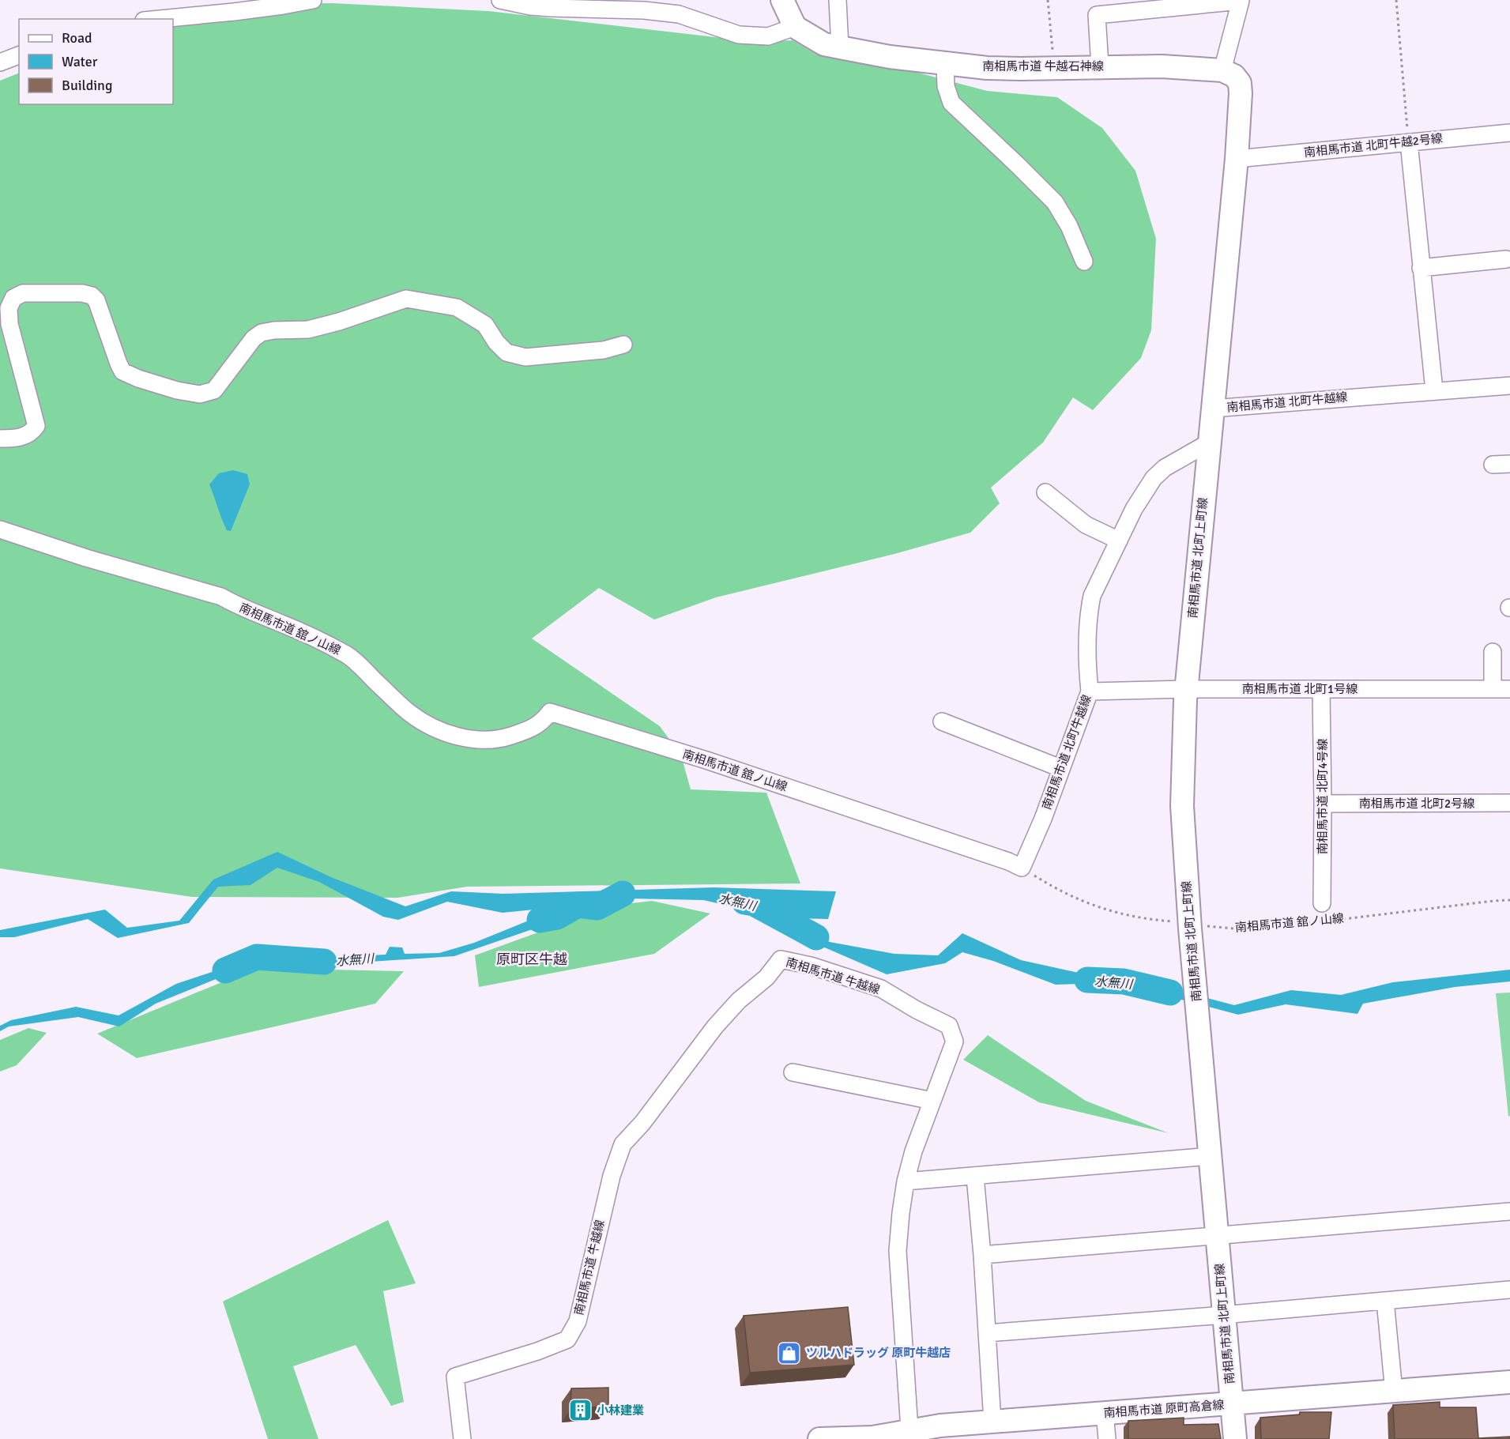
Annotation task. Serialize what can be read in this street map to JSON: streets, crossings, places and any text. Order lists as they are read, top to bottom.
{
  "streets": {
    "street": [
      "南相馬市道 牛越石神線",
      "南相馬市道 北町牛越2号線",
      "南相馬市道 北町牛越線",
      "南相馬市道 北町上町線",
      "南相馬市道 舘ノ山線",
      "南相馬市道 北町1号線",
      "南相馬市道 北町4号線",
      "南相馬市道 北町2号線",
      "南相馬市道 牛越線",
      "南相馬市道 原町高倉線"
    ]
  },
  "crossings": [
    ["南相馬市道 北町牛越線", "南相馬市道 北町上町線"],
    ["南相馬市道 北町牛越線", "南相馬市道 舘ノ山線"],
    ["南相馬市道 北町牛越線", "南相馬市道 北町1号線"],
    ["南相馬市道 北町上町線", "南相馬市道 舘ノ山線"],
    ["南相馬市道 北町上町線", "南相馬市道 北町1号線"],
    ["南相馬市道 北町上町線", "南相馬市道 原町高倉線"],
    ["南相馬市道 北町1号線", "南相馬市道 北町4号線"],
    ["南相馬市道 北町4号線", "南相馬市道 北町2号線"],
    ["南相馬市道 牛越線", "南相馬市道 原町高倉線"]
  ],
  "districts": ["原町区牛越"],
  "water": ["水無川"],
  "places": {
    "shop": ["ツルハドラッグ 原町牛越店"],
    "building": ["小林建業"]
  },
  "legend": ["Road", "Water", "Building"]
}
